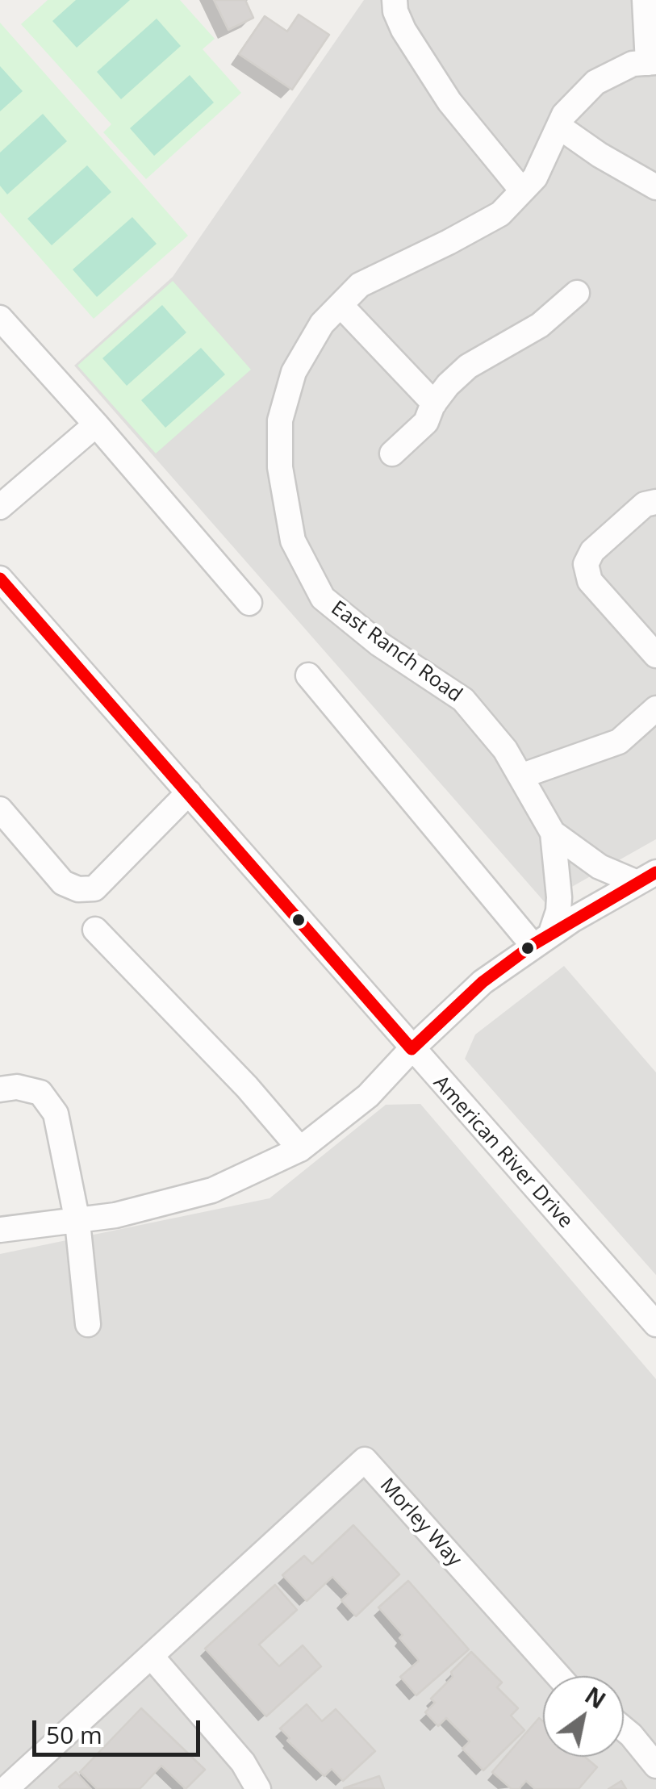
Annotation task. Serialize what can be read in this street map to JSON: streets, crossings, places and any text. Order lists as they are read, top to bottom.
{
  "streets": {
    "street": ["East Ranch Road", "American River Drive", "Morley Way"]
  },
  "scale_bar": "50 m",
  "north": "top right"
}
